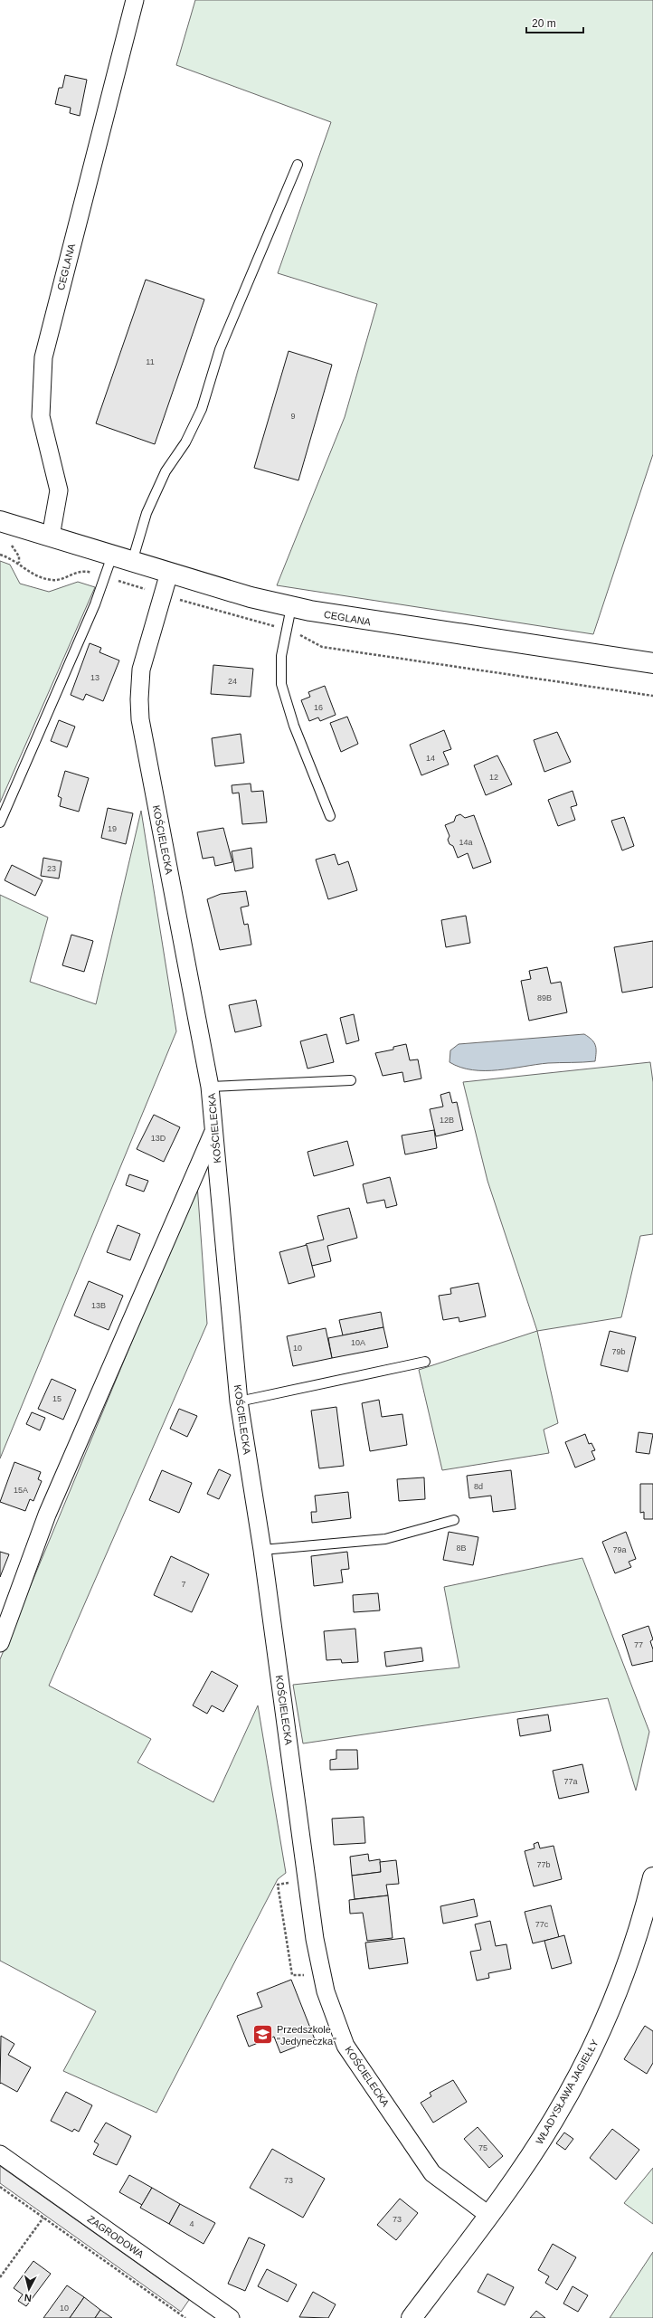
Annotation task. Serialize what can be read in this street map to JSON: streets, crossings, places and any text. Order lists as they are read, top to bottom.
{
  "streets": {
    "street": [
      "CEGLANA",
      "KOŚCIELECKA",
      "WŁADYSŁAWA JAGIEŁŁY",
      "ZAGRODOWA"
    ]
  },
  "crossings": [
    ["CEGLANA", "KOŚCIELECKA"],
    ["KOŚCIELECKA", "WŁADYSŁAWA JAGIEŁŁY"]
  ],
  "places": {
    "school or university": ["Przedszkole \"Jedyneczka\""]
  },
  "house_numbers": [
    "11",
    "9",
    "13",
    "24",
    "16",
    "14",
    "12",
    "19",
    "14a",
    "23",
    "89B",
    "12B",
    "13D",
    "13B",
    "10A",
    "10",
    "79b",
    "15",
    "8d",
    "15A",
    "8B",
    "79a",
    "7",
    "77",
    "77a",
    "77b",
    "77c",
    "75",
    "73",
    "73",
    "4",
    "10"
  ],
  "scale_bar": "20 m",
  "north": "bottom"
}
